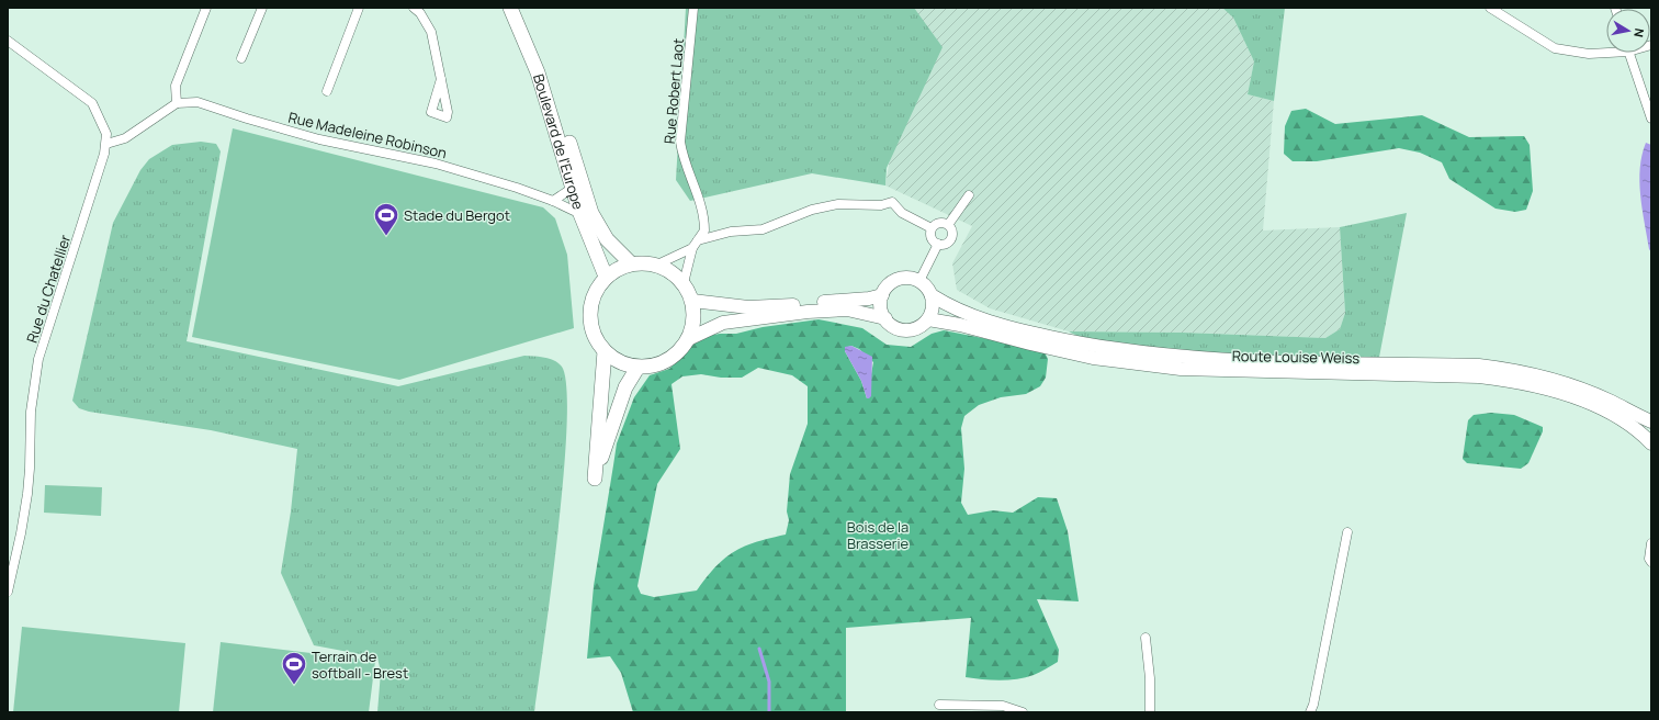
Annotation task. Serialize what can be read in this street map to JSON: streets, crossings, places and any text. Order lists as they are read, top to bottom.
{
  "streets": {
    "main road": ["Boulevard de l'Europe", "Route Louise Weiss"],
    "street": ["Rue Robert Laot", "Rue Madeleine Robinson", "Rue du Chatellier"]
  },
  "crossings": [
    ["Rue Madeleine Robinson", "Boulevard de l'Europe"]
  ],
  "parks": ["Bois de la Brasserie"],
  "places": {
    "sports": ["Stade du Bergot", "Terrain de softball - Brest"]
  },
  "north": "right"
}
